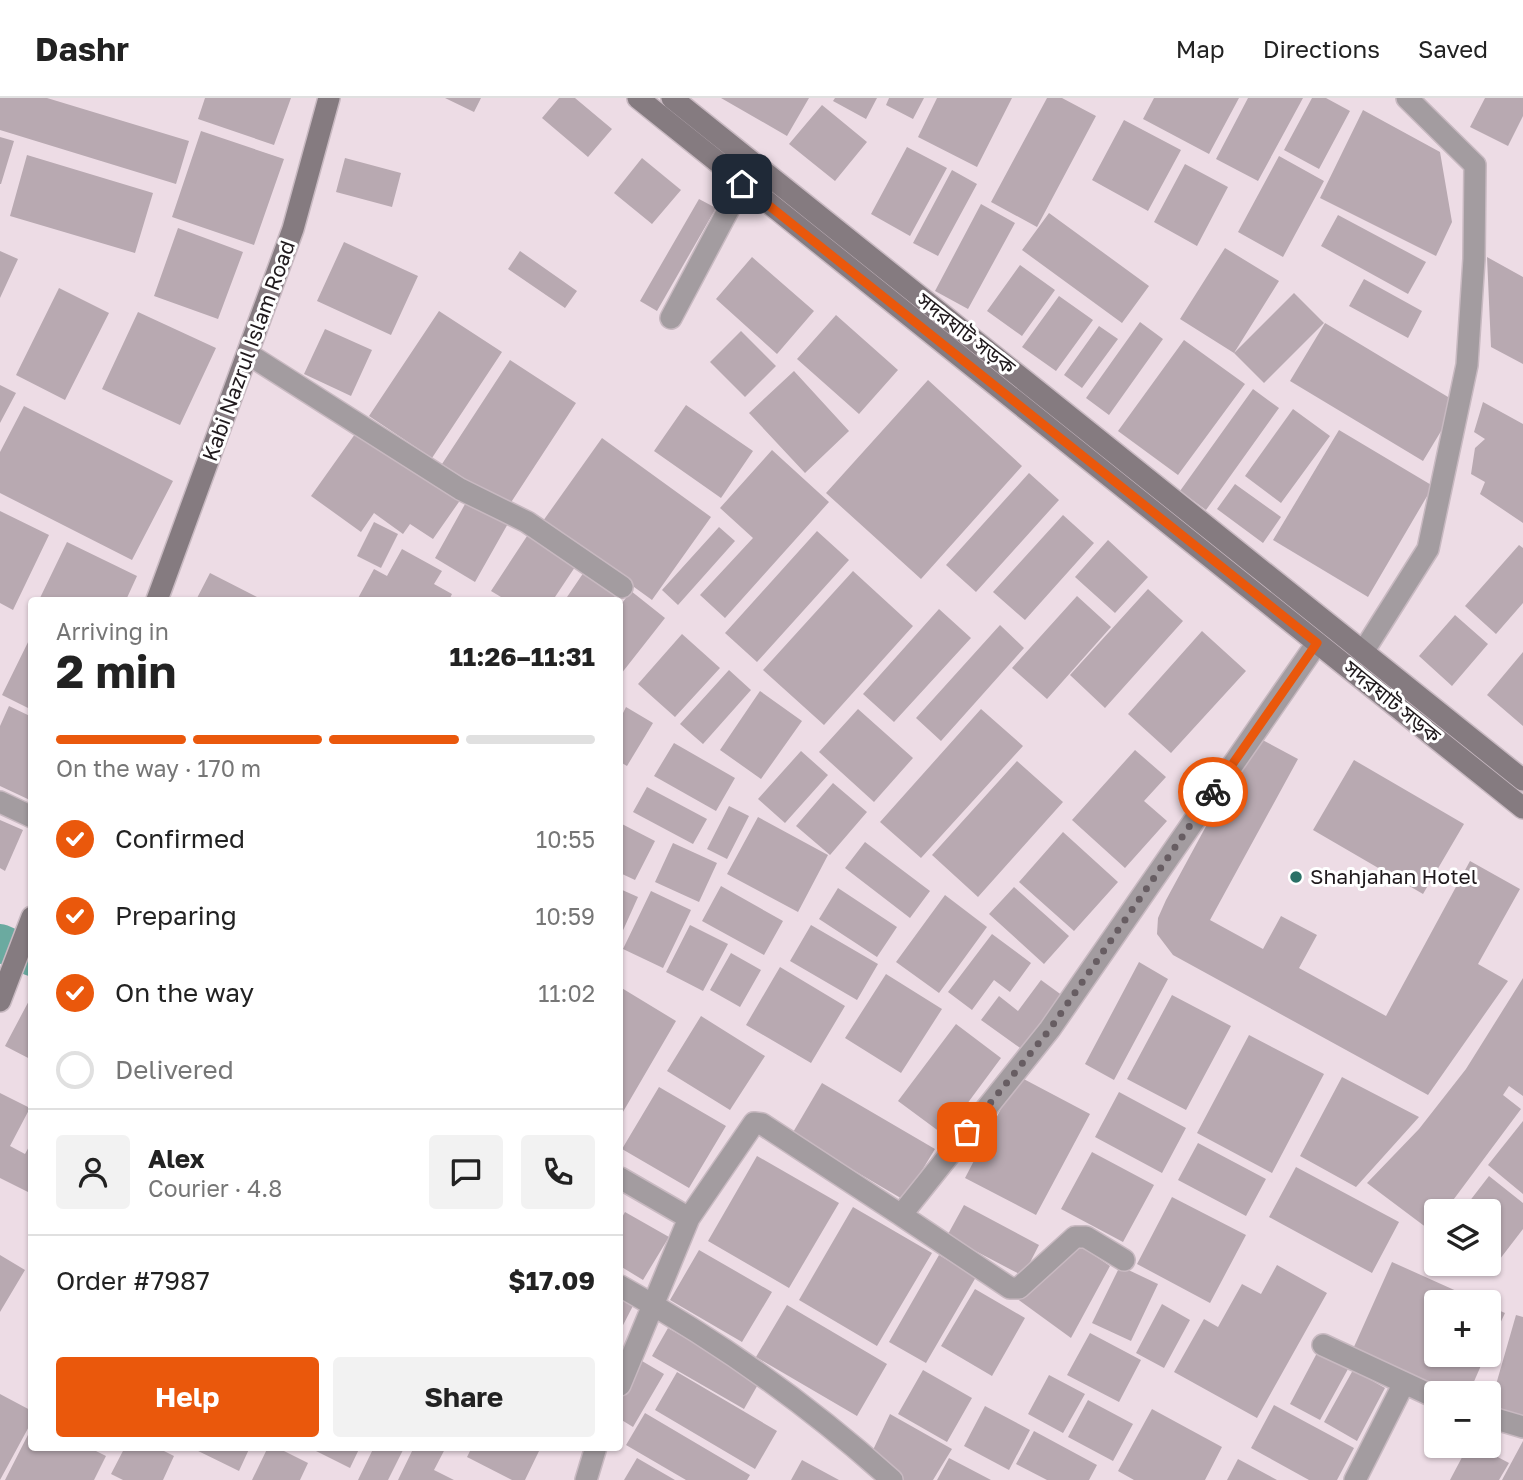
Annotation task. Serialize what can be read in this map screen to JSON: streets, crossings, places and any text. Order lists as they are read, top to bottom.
{
  "streets": {
    "main road": ["সদরঘাট সড়ক", "Kabi Nazrul Islam Road"]
  },
  "places": ["Shahjahan Hotel"],
  "page": {
    "header": "Dashr",
    "nav": ["Map", "Directions", "Saved"],
    "heading": ["2 min", "Arriving in", "11:26–11:31"],
    "panel": [
      "Alex",
      "Courier · 4.8",
      "Order #7987",
      "$17.09"
    ],
    "bar": "On the way · 170 m",
    "list": [
      ["Confirmed", "10:55"],
      ["Preparing", "10:59"],
      ["On the way", "11:02"],
      "Delivered"
    ],
    "map_buttons": ["+", "−"],
    "buttons": ["Help", "Share"]
  }
}
